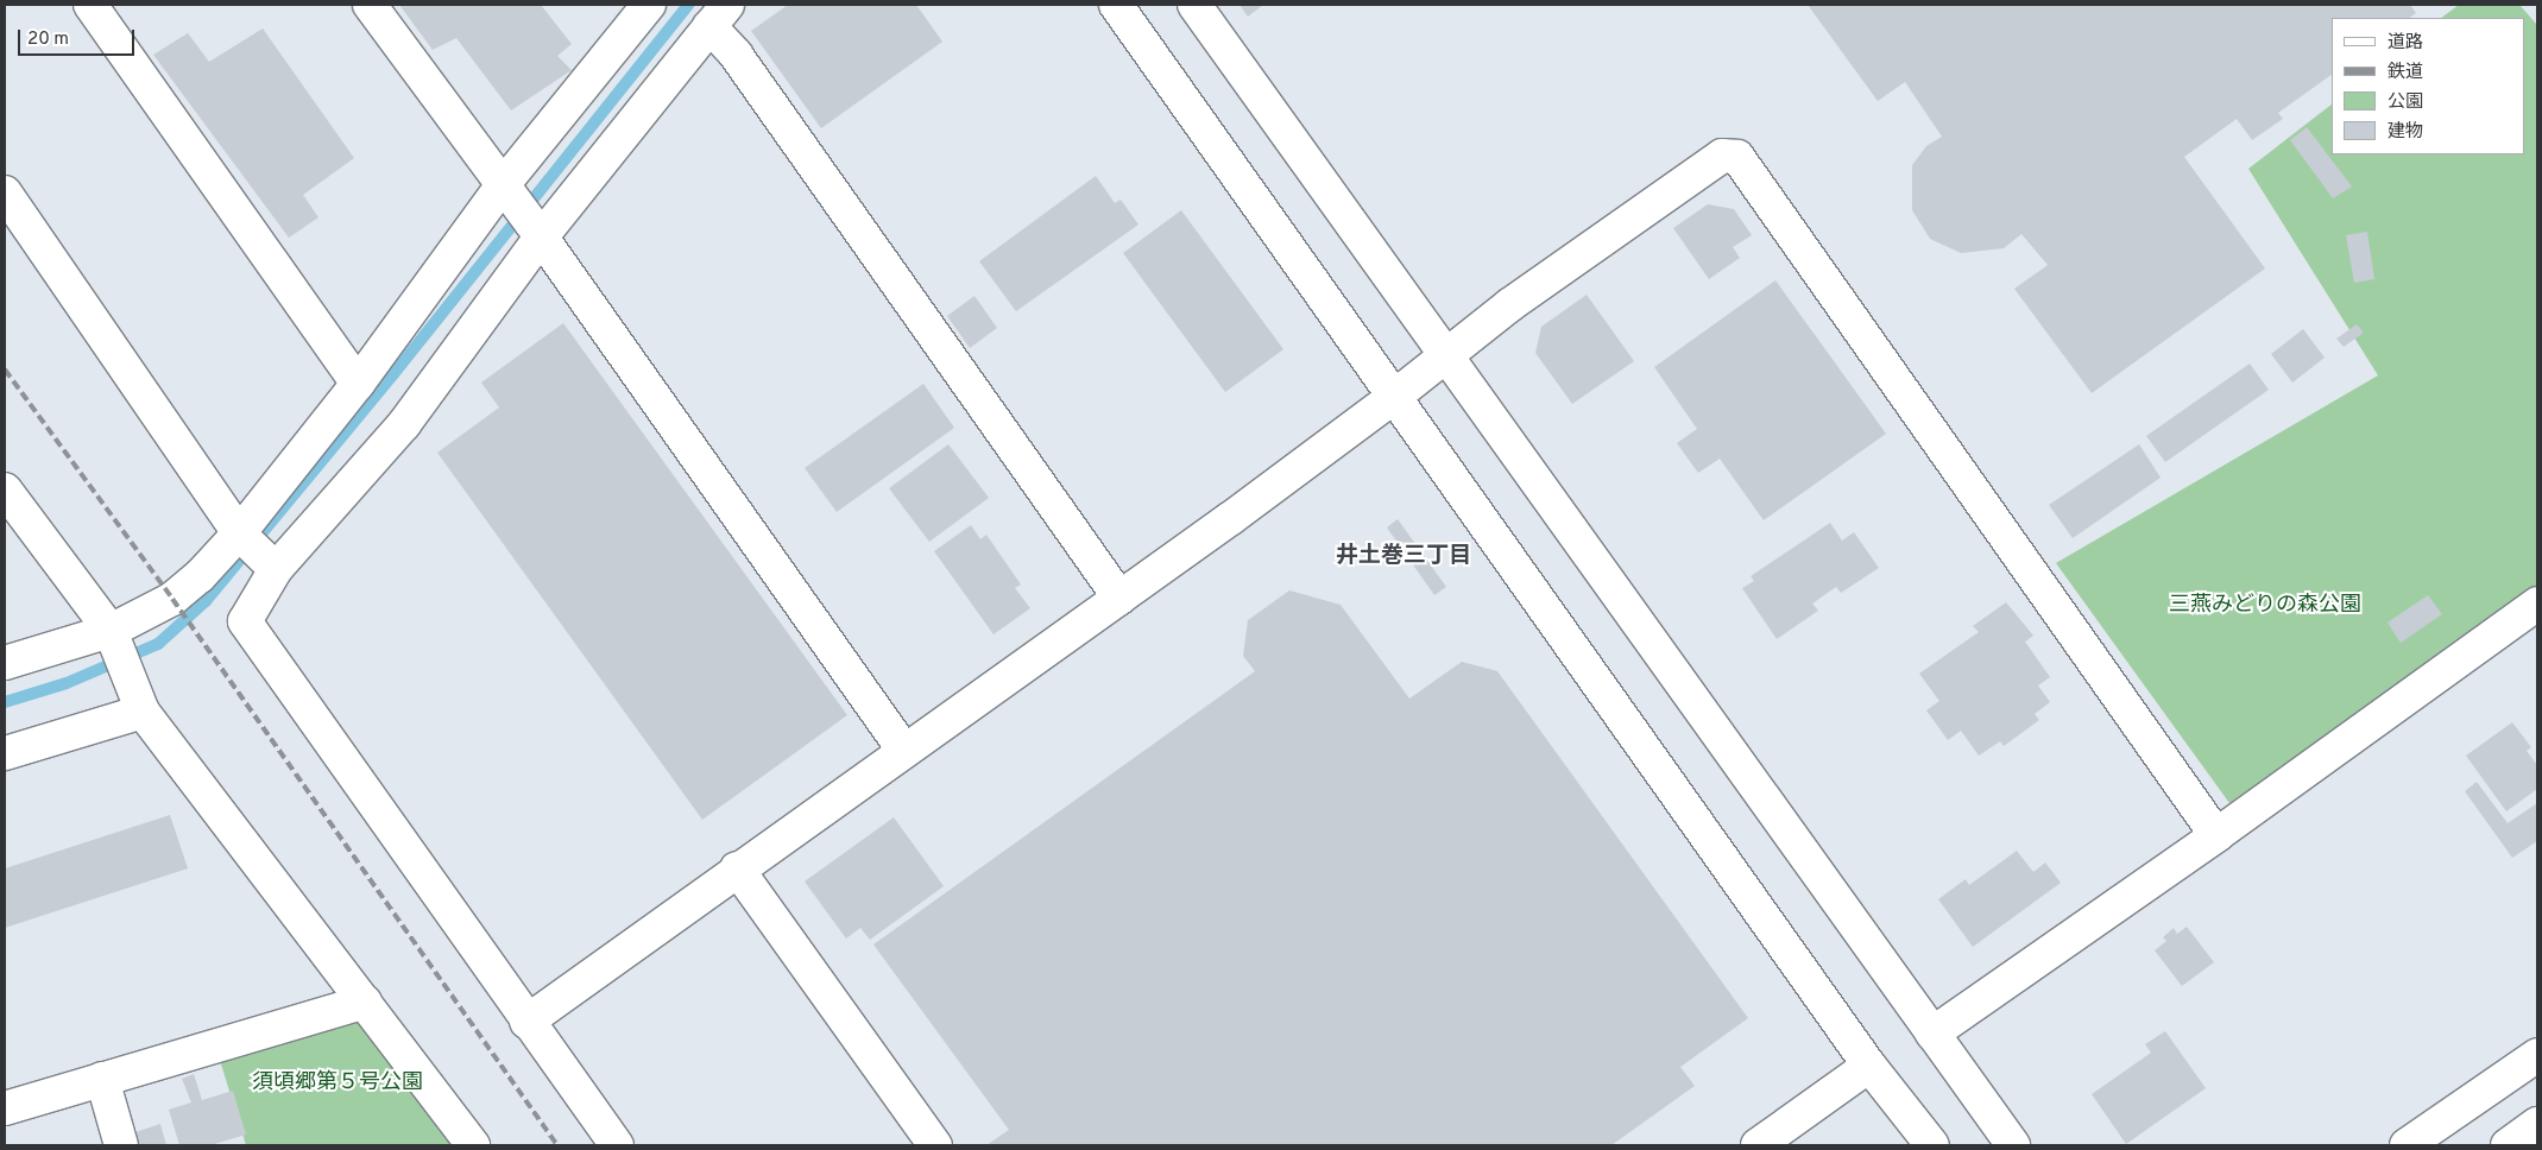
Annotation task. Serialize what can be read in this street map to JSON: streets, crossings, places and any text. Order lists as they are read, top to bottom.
{
  "districts": ["井土巻三丁目"],
  "parks": ["三燕みどりの森公園", "須頃郷第５号公園"],
  "legend": [
    "道路",
    "鉄道",
    "公園",
    "建物"
  ],
  "scale_bar": "20 m"
}
